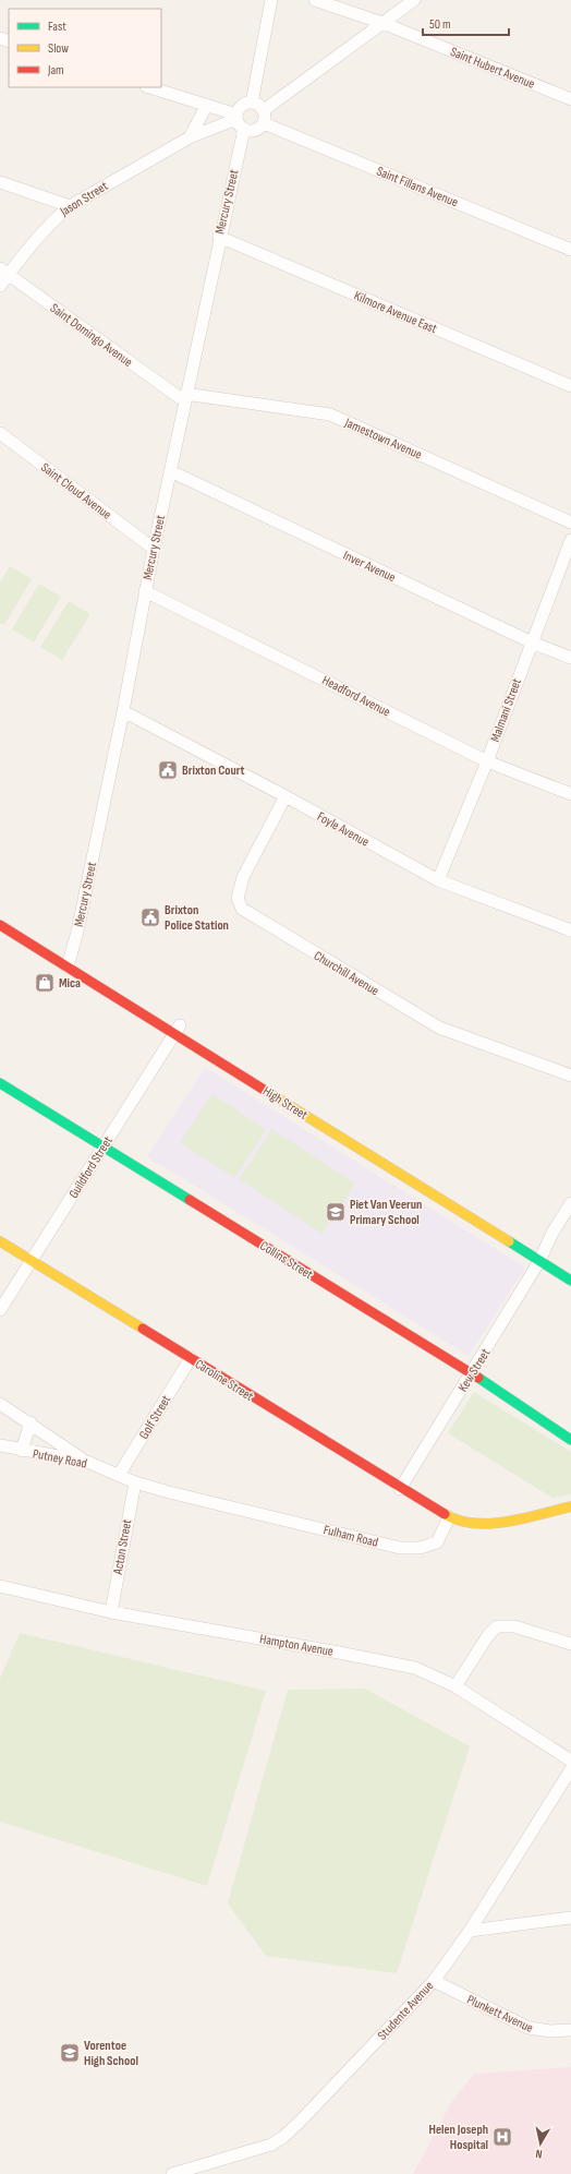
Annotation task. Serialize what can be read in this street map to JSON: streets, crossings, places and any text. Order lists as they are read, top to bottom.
{
  "streets": {
    "street": [
      "Saint Hubert Avenue",
      "Saint Fillans Avenue",
      "Jason Street",
      "Mercury Street",
      "Kilmore Avenue East",
      "Saint Domingo Avenue",
      "Jamestown Avenue",
      "Saint Cloud Avenue",
      "Inver Avenue",
      "Headford Avenue",
      "Malmani Street",
      "Foyle Avenue",
      "Churchill Avenue",
      "High Street",
      "Guildford Street",
      "Collins Street",
      "Kew Street",
      "Caroline Street",
      "Golf Street",
      "Putney Road",
      "Fulham Road",
      "Acton Street",
      "Hampton Avenue",
      "Studente Avenue",
      "Plunkett Avenue"
    ]
  },
  "crossings": [
    ["Saint Fillans Avenue", "Jason Street"],
    ["Saint Fillans Avenue", "Mercury Street"],
    ["Jason Street", "Mercury Street"],
    ["Jason Street", "Saint Domingo Avenue"],
    ["Mercury Street", "Kilmore Avenue East"],
    ["Mercury Street", "Saint Domingo Avenue"],
    ["Mercury Street", "Jamestown Avenue"],
    ["Mercury Street", "Saint Cloud Avenue"],
    ["Mercury Street", "Inver Avenue"],
    ["Mercury Street", "Headford Avenue"],
    ["Mercury Street", "Foyle Avenue"],
    ["Mercury Street", "High Street"],
    ["Saint Domingo Avenue", "Jamestown Avenue"],
    ["Inver Avenue", "Malmani Street"],
    ["Headford Avenue", "Malmani Street"],
    ["Malmani Street", "Foyle Avenue"],
    ["Foyle Avenue", "Churchill Avenue"],
    ["High Street", "Guildford Street"],
    ["High Street", "Kew Street"],
    ["Guildford Street", "Collins Street"],
    ["Guildford Street", "Caroline Street"],
    ["Collins Street", "Kew Street"],
    ["Kew Street", "Caroline Street"],
    ["Caroline Street", "Golf Street"],
    ["Caroline Street", "Fulham Road"],
    ["Golf Street", "Putney Road"],
    ["Golf Street", "Fulham Road"],
    ["Putney Road", "Fulham Road"],
    ["Fulham Road", "Acton Street"],
    ["Acton Street", "Hampton Avenue"],
    ["Studente Avenue", "Plunkett Avenue"]
  ],
  "places": {
    "public building": ["Brixton Court", "Brixton Police Station"],
    "shop": ["Mica"],
    "school or university": ["Piet Van Veerun Primary School", "Vorentoe High School"],
    "hospital": ["Helen Joseph Hospital"]
  },
  "legend": ["Fast", "Slow", "Jam"],
  "scale_bar": "50 m",
  "north": "bottom"
}
